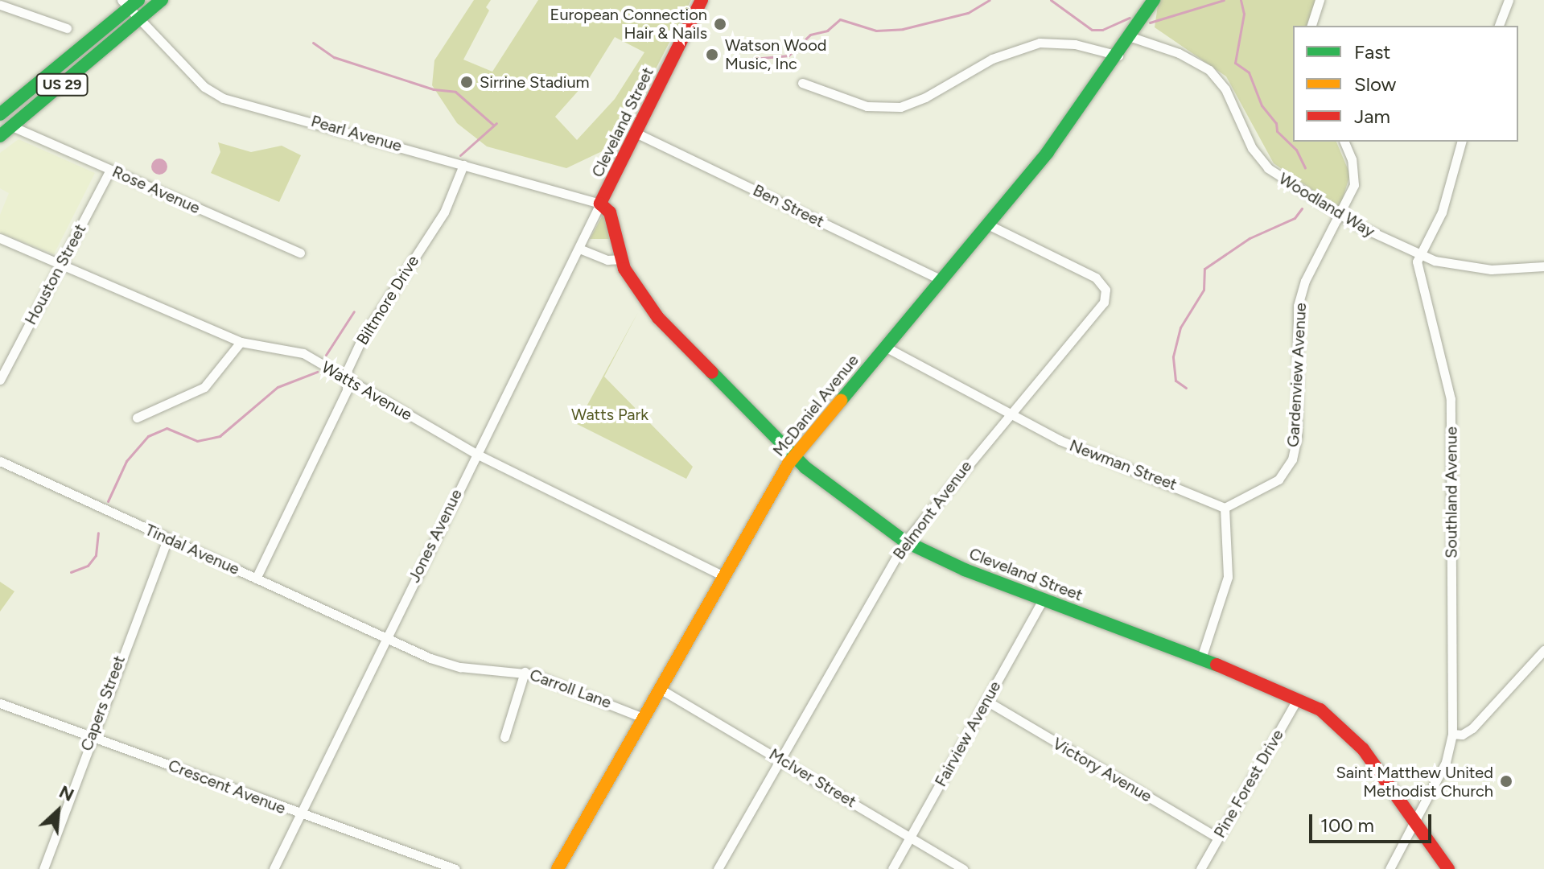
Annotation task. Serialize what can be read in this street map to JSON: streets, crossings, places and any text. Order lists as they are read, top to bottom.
{
  "streets": {
    "street": [
      "US 29",
      "Cleveland Street",
      "Pearl Avenue",
      "Rose Avenue",
      "Woodland Way",
      "Ben Street",
      "Houston Street",
      "Biltmore Drive",
      "Gardenview Avenue",
      "Watts Avenue",
      "McDaniel Avenue",
      "Newman Street",
      "Southland Avenue",
      "Belmont Avenue",
      "Jones Avenue",
      "Tindal Avenue",
      "Carroll Lane",
      "Capers Street",
      "Fairview Avenue",
      "Victory Avenue",
      "McIver Street",
      "Pine Forest Drive",
      "Crescent Avenue"
    ]
  },
  "crossings": [
    ["US 29", "Pearl Avenue"],
    ["US 29", "Rose Avenue"],
    ["Cleveland Street", "Pearl Avenue"],
    ["Cleveland Street", "Ben Street"],
    ["Cleveland Street", "McDaniel Avenue"],
    ["Cleveland Street", "Southland Avenue"],
    ["Cleveland Street", "Belmont Avenue"],
    ["Cleveland Street", "Jones Avenue"],
    ["Cleveland Street", "Fairview Avenue"],
    ["Cleveland Street", "Pine Forest Drive"],
    ["Pearl Avenue", "Biltmore Drive"],
    ["Pearl Avenue", "Jones Avenue"],
    ["Rose Avenue", "Houston Street"],
    ["Woodland Way", "Gardenview Avenue"],
    ["Woodland Way", "McDaniel Avenue"],
    ["Woodland Way", "Southland Avenue"],
    ["Ben Street", "McDaniel Avenue"],
    ["Houston Street", "Watts Avenue"],
    ["Biltmore Drive", "Watts Avenue"],
    ["Biltmore Drive", "Tindal Avenue"],
    ["Gardenview Avenue", "Newman Street"],
    ["Watts Avenue", "McDaniel Avenue"],
    ["Watts Avenue", "Jones Avenue"],
    ["McDaniel Avenue", "Newman Street"],
    ["McDaniel Avenue", "Belmont Avenue"],
    ["McDaniel Avenue", "Carroll Lane"],
    ["McDaniel Avenue", "McIver Street"],
    ["Newman Street", "Belmont Avenue"],
    ["Belmont Avenue", "McIver Street"],
    ["Jones Avenue", "Tindal Avenue"],
    ["Jones Avenue", "Carroll Lane"],
    ["Jones Avenue", "Crescent Avenue"],
    ["Tindal Avenue", "Carroll Lane"],
    ["Tindal Avenue", "Capers Street"],
    ["Capers Street", "Crescent Avenue"],
    ["Fairview Avenue", "Victory Avenue"],
    ["Fairview Avenue", "McIver Street"],
    ["Victory Avenue", "Pine Forest Drive"]
  ],
  "parks": ["Watts Park"],
  "places": [
    "European Connection Hair & Nails",
    "Watson Wood Music, Inc",
    "Sirrine Stadium",
    "Saint Matthew United Methodist Church"
  ],
  "legend": ["Fast", "Slow", "Jam"],
  "scale_bar": "100 m",
  "north": "top right"
}
